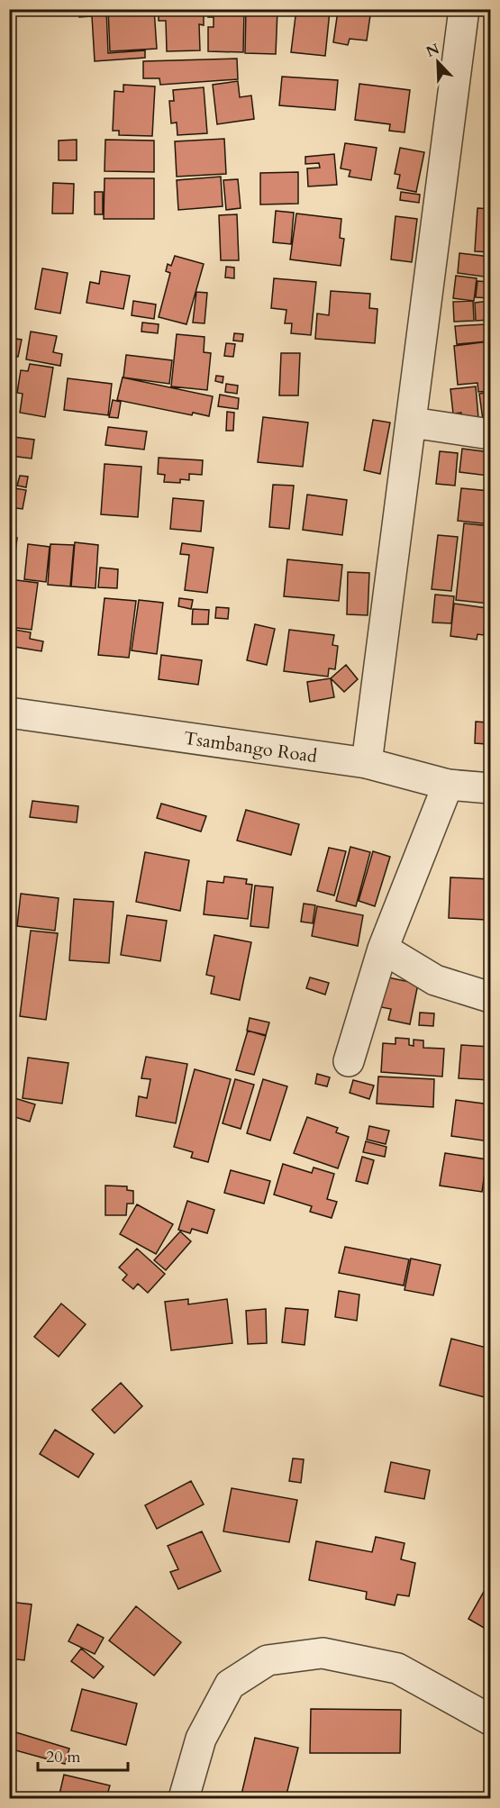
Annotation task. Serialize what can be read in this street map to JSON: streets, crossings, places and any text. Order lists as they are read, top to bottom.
{
  "streets": {
    "street": ["Tsambango Road"]
  },
  "scale_bar": "20 m",
  "north": "top left"
}
